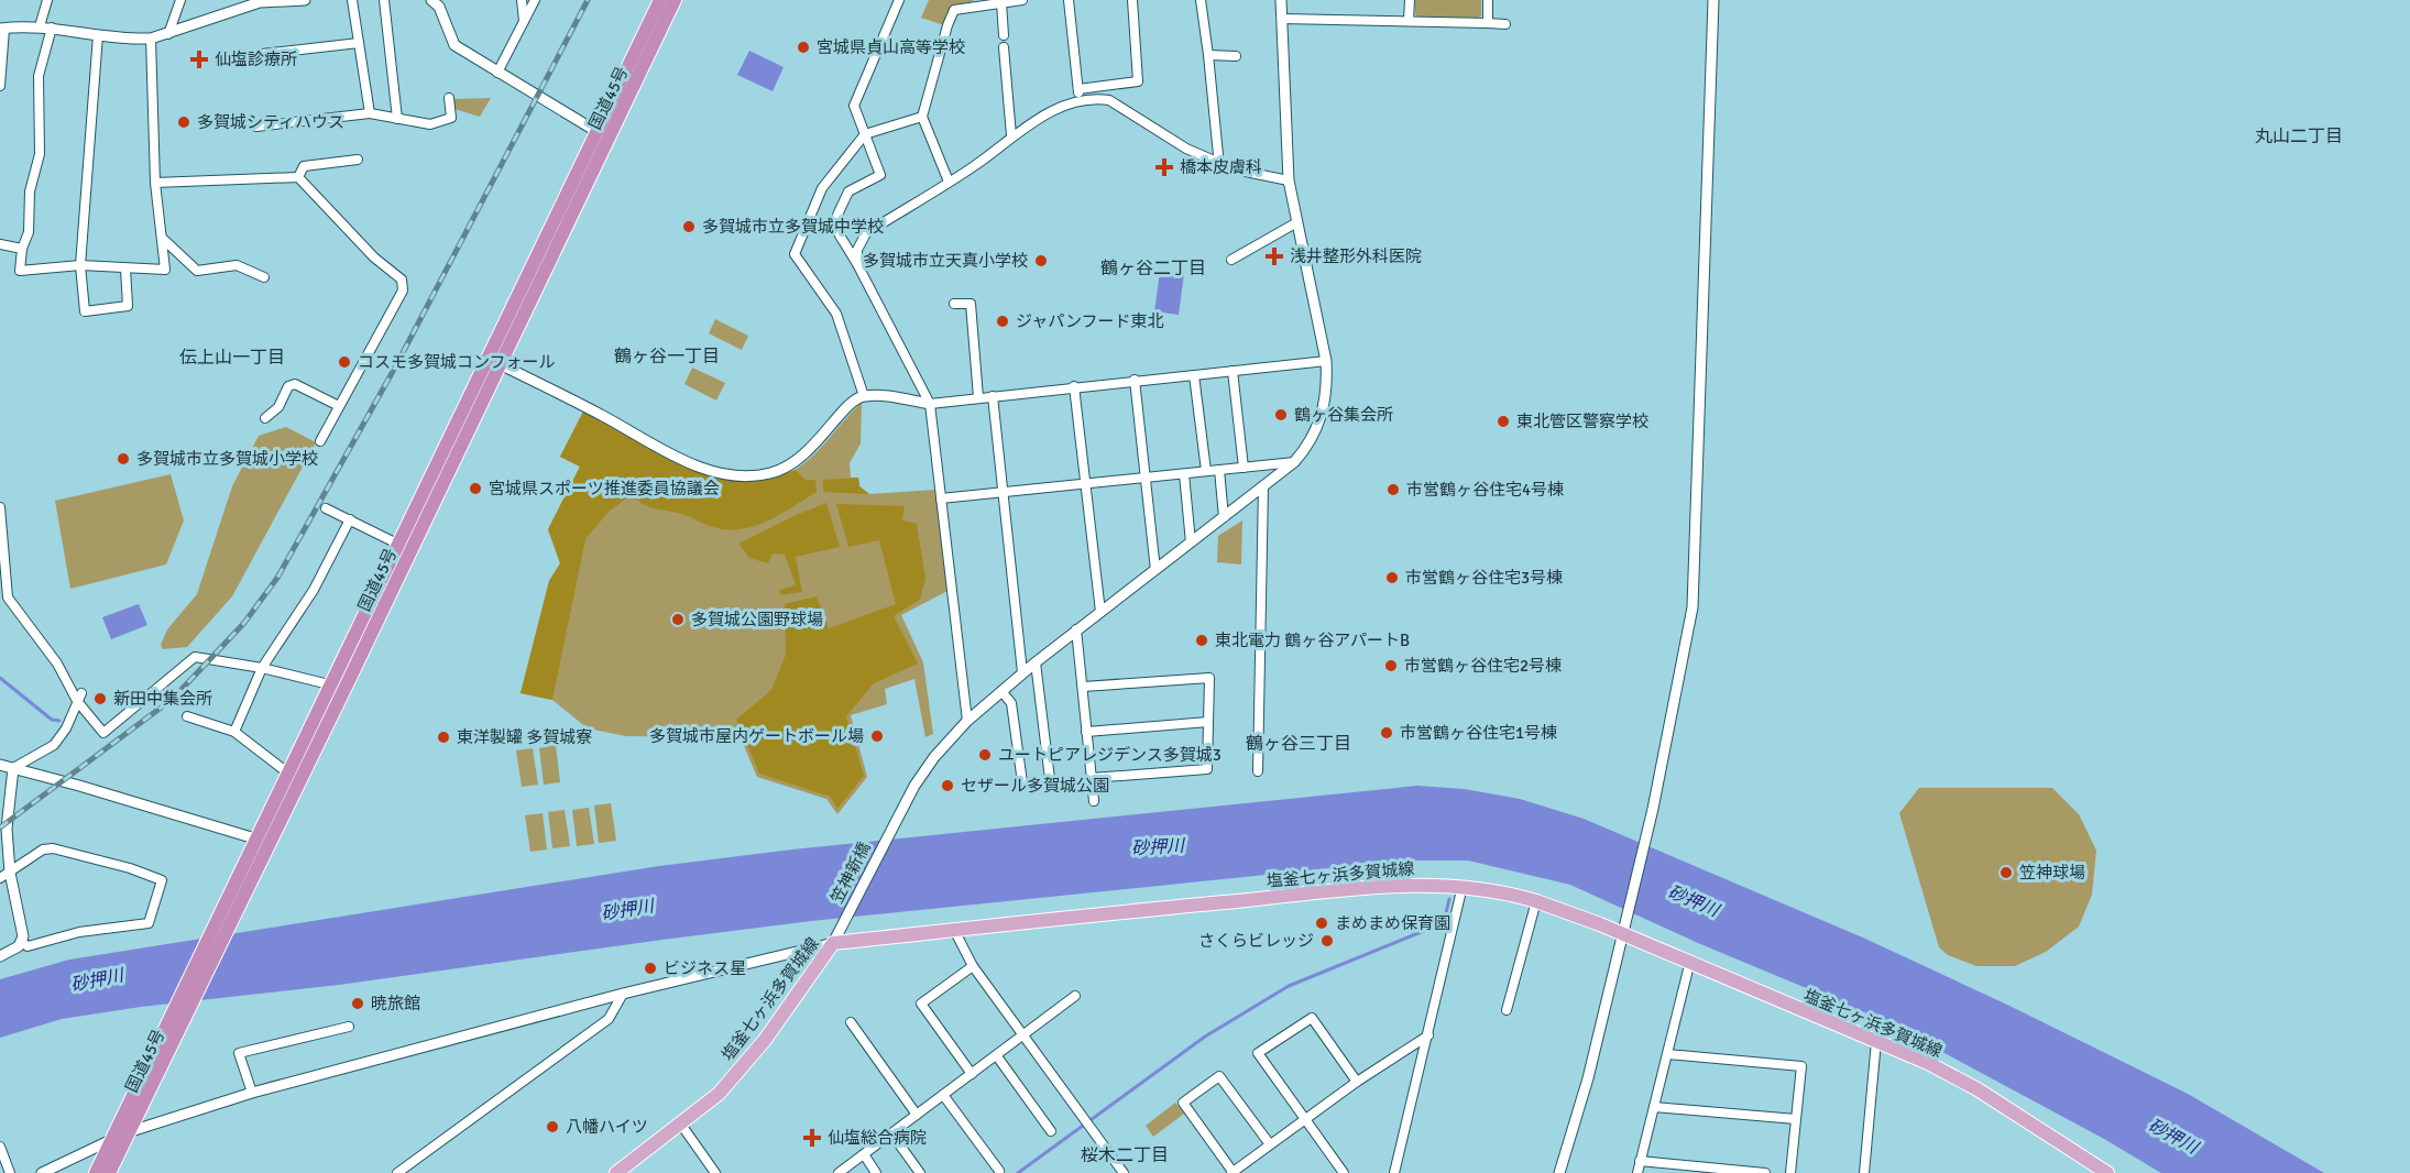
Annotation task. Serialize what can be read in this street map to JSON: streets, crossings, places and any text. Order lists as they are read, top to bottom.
{
  "streets": {
    "highway": ["国道45号"],
    "main road": ["塩釜七ヶ浜多賀城線"],
    "street": ["笠神新橋"]
  },
  "crossings": [
    ["笠神新橋", "塩釜七ヶ浜多賀城線"]
  ],
  "districts": [
    "丸山二丁目",
    "鶴ヶ谷二丁目",
    "鶴ヶ谷一丁目",
    "伝上山一丁目",
    "鶴ヶ谷三丁目",
    "桜木二丁目"
  ],
  "water": ["砂押川"],
  "places": {
    "other": [
      "宮城県貞山高等学校",
      "多賀城シティハウス",
      "多賀城市立多賀城中学校",
      "多賀城市立天真小学校",
      "ジャパンフード東北",
      "コスモ多賀城コンフォール",
      "鶴ヶ谷集会所",
      "東北管区警察学校",
      "多賀城市立多賀城小学校",
      "宮城県スポーツ推進委員協議会",
      "市営鶴ヶ谷住宅4号棟",
      "市営鶴ヶ谷住宅3号棟",
      "多賀城公園野球場",
      "東北電力 鶴ヶ谷アパートB",
      "市営鶴ヶ谷住宅2号棟",
      "新田中集会所",
      "市営鶴ヶ谷住宅1号棟",
      "多賀城市屋内ゲートボール場",
      "東洋製罐 多賀城寮",
      "ユートピアレジデンス多賀城3",
      "セザール多賀城公園",
      "笠神球場",
      "まめまめ保育園",
      "さくらビレッジ",
      "ビジネス星",
      "暁旅館",
      "八幡ハイツ"
    ],
    "health": [
      "仙塩診療所",
      "橋本皮膚科",
      "浅井整形外科医院",
      "仙塩総合病院"
    ]
  }
}
